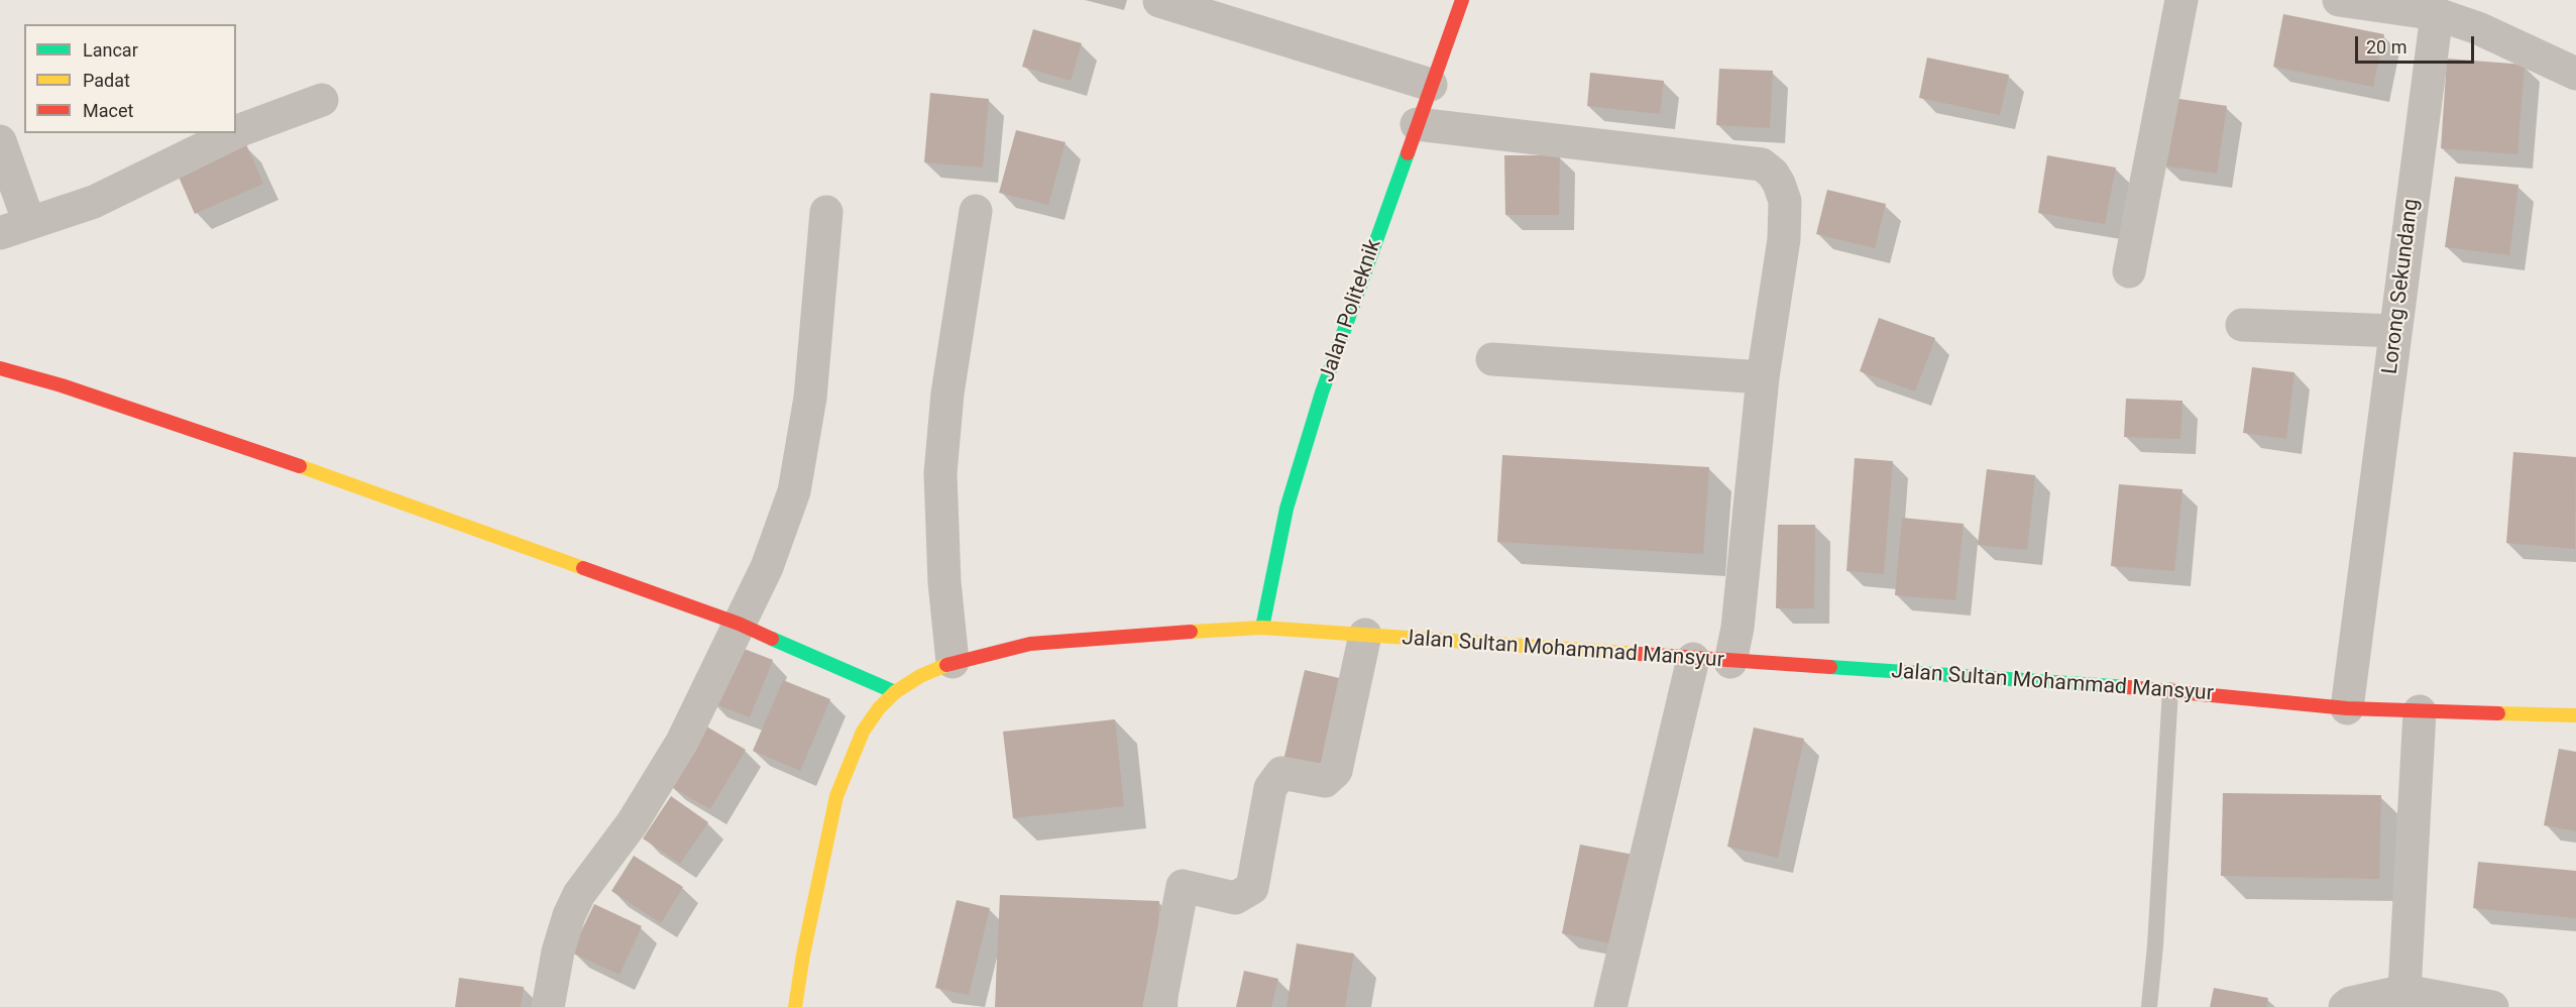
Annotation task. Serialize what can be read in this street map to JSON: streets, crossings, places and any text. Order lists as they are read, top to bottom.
{
  "streets": {
    "street": ["Lorong Sekundang", "Jalan Politeknik", "Jalan Sultan Mohammad Mansyur"]
  },
  "crossings": [
    ["Lorong Sekundang", "Jalan Sultan Mohammad Mansyur"],
    ["Jalan Politeknik", "Jalan Sultan Mohammad Mansyur"]
  ],
  "legend": ["Lancar", "Padat", "Macet"],
  "scale_bar": "20 m"
}
